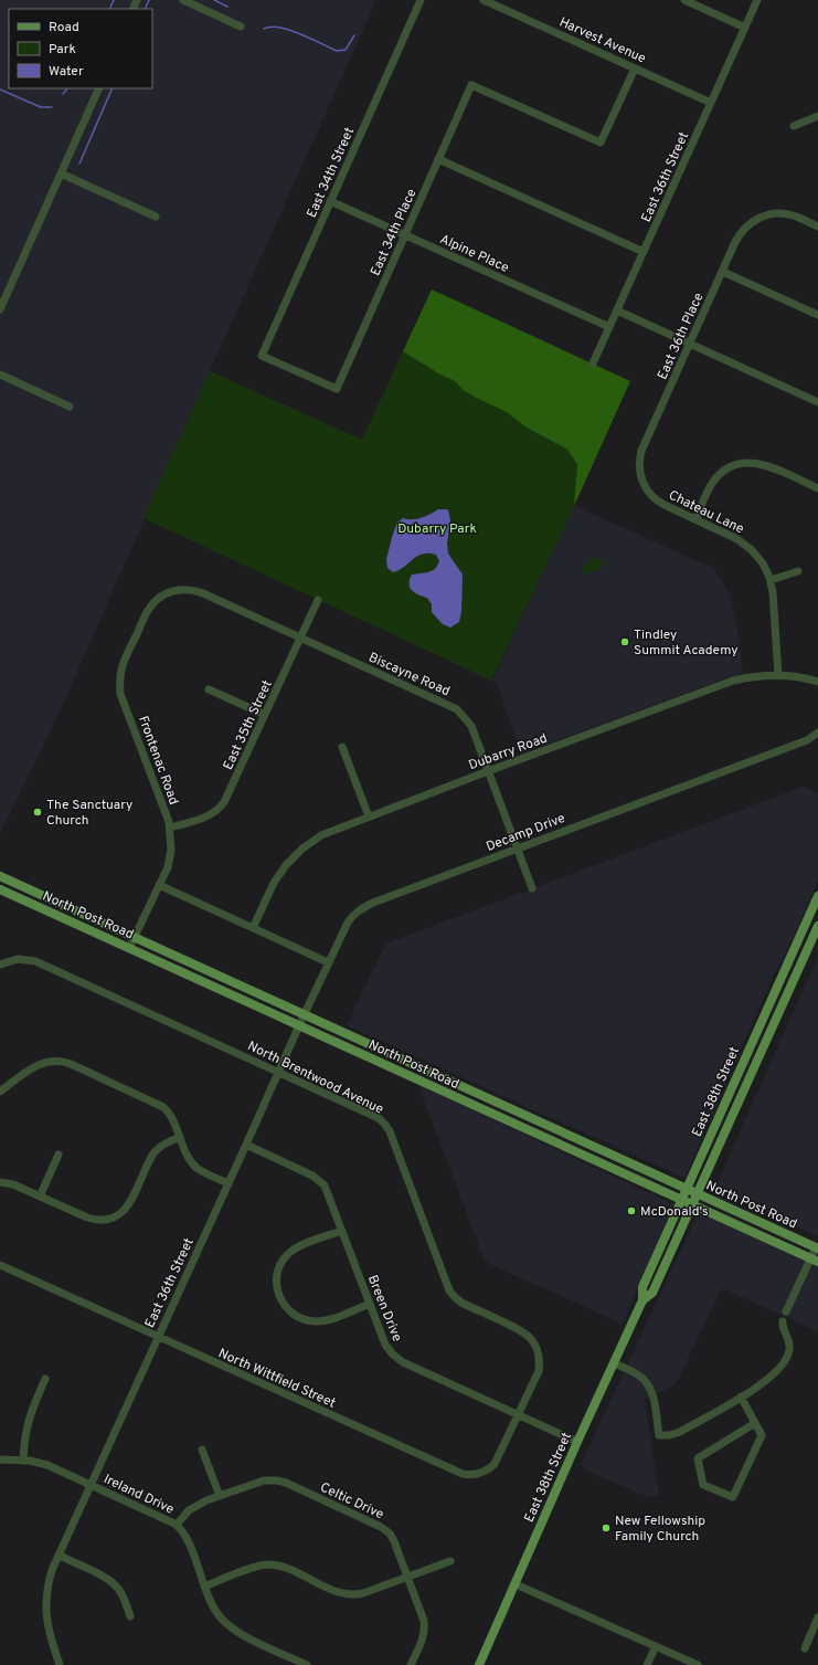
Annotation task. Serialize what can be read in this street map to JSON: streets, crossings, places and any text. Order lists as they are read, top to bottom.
{
  "streets": {
    "main road": ["North Post Road", "East 38th Street"],
    "street": [
      "Harvest Avenue",
      "East 34th Street",
      "East 36th Street",
      "East 34th Place",
      "Alpine Place",
      "East 36th Place",
      "Chateau Lane",
      "Biscayne Road",
      "East 35th Street",
      "Dubarry Road",
      "Frontenac Road",
      "Decamp Drive",
      "North Brentwood Avenue",
      "Breen Drive",
      "North Wittfield Street",
      "Ireland Drive",
      "Celtic Drive"
    ]
  },
  "crossings": [
    ["Harvest Avenue", "East 36th Street"],
    ["Harvest Avenue", "East 34th Place"],
    ["East 34th Street", "East 34th Place"],
    ["East 34th Street", "Alpine Place"],
    ["East 36th Street", "Alpine Place"],
    ["East 36th Street", "Decamp Drive"],
    ["East 36th Street", "North Post Road"],
    ["East 36th Street", "North Brentwood Avenue"],
    ["East 36th Street", "Breen Drive"],
    ["East 36th Street", "North Wittfield Street"],
    ["East 36th Street", "Ireland Drive"],
    ["East 34th Place", "Alpine Place"],
    ["East 36th Place", "Chateau Lane"],
    ["Chateau Lane", "Dubarry Road"],
    ["Biscayne Road", "East 35th Street"],
    ["Biscayne Road", "Dubarry Road"],
    ["Biscayne Road", "Frontenac Road"],
    ["Biscayne Road", "Decamp Drive"],
    ["East 35th Street", "Frontenac Road"],
    ["Frontenac Road", "North Post Road"],
    ["Decamp Drive", "North Post Road"],
    ["North Post Road", "East 38th Street"],
    ["North Brentwood Avenue", "Breen Drive"],
    ["North Brentwood Avenue", "North Wittfield Street"],
    ["East 38th Street", "Breen Drive"],
    ["Breen Drive", "North Wittfield Street"],
    ["Ireland Drive", "Celtic Drive"]
  ],
  "parks": ["Dubarry Park"],
  "places": [
    "Tindley Summit Academy",
    "The Sanctuary Church",
    "McDonald's",
    "New Fellowship Family Church"
  ],
  "legend": ["Road", "Park", "Water"]
}
